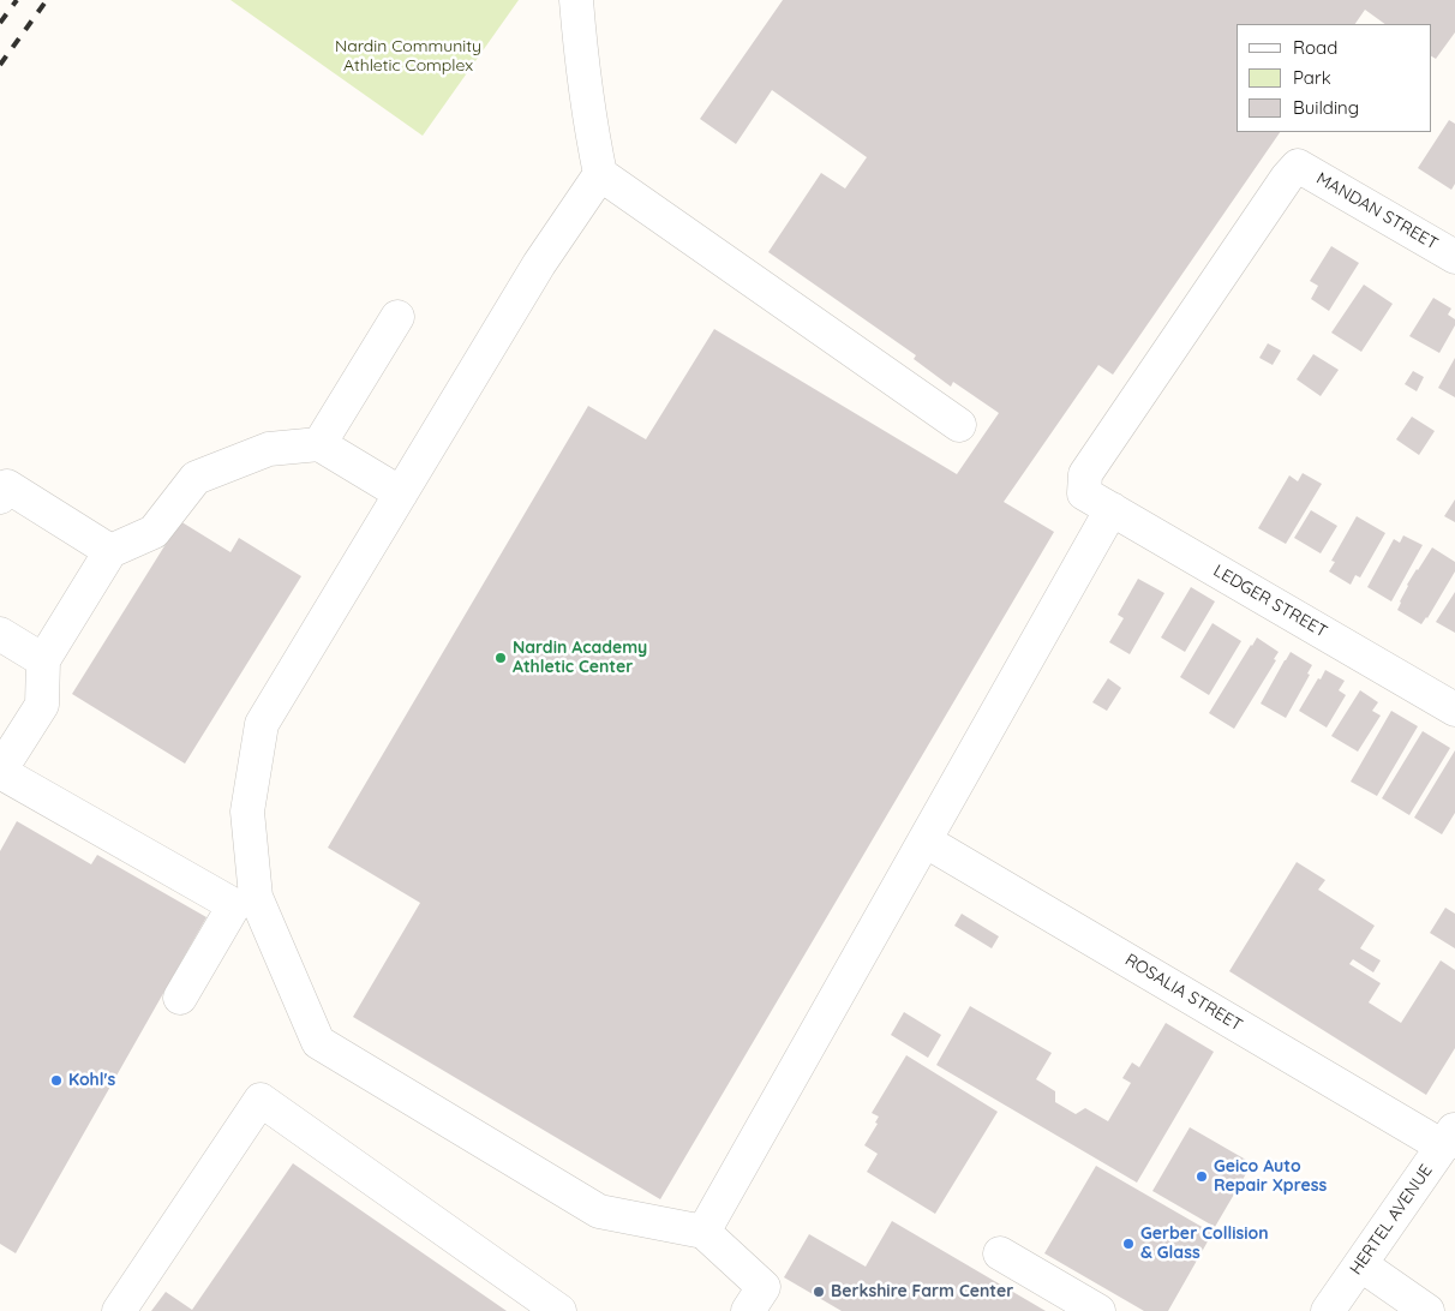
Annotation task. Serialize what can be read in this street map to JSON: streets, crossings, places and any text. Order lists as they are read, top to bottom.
{
  "streets": {
    "street": [
      "MANDAN STREET",
      "LEDGER STREET",
      "ROSALIA STREET",
      "HERTEL AVENUE"
    ]
  },
  "crossings": [
    ["MANDAN STREET", "LEDGER STREET"],
    ["ROSALIA STREET", "HERTEL AVENUE"]
  ],
  "parks": ["Nardin Community Athletic Complex"],
  "places": [
    "Nardin Academy Athletic Center",
    "Kohl's",
    "Geico Auto Repair Xpress",
    "Gerber Collision & Glass",
    "Berkshire Farm Center"
  ],
  "legend": ["Road", "Park", "Building"]
}
